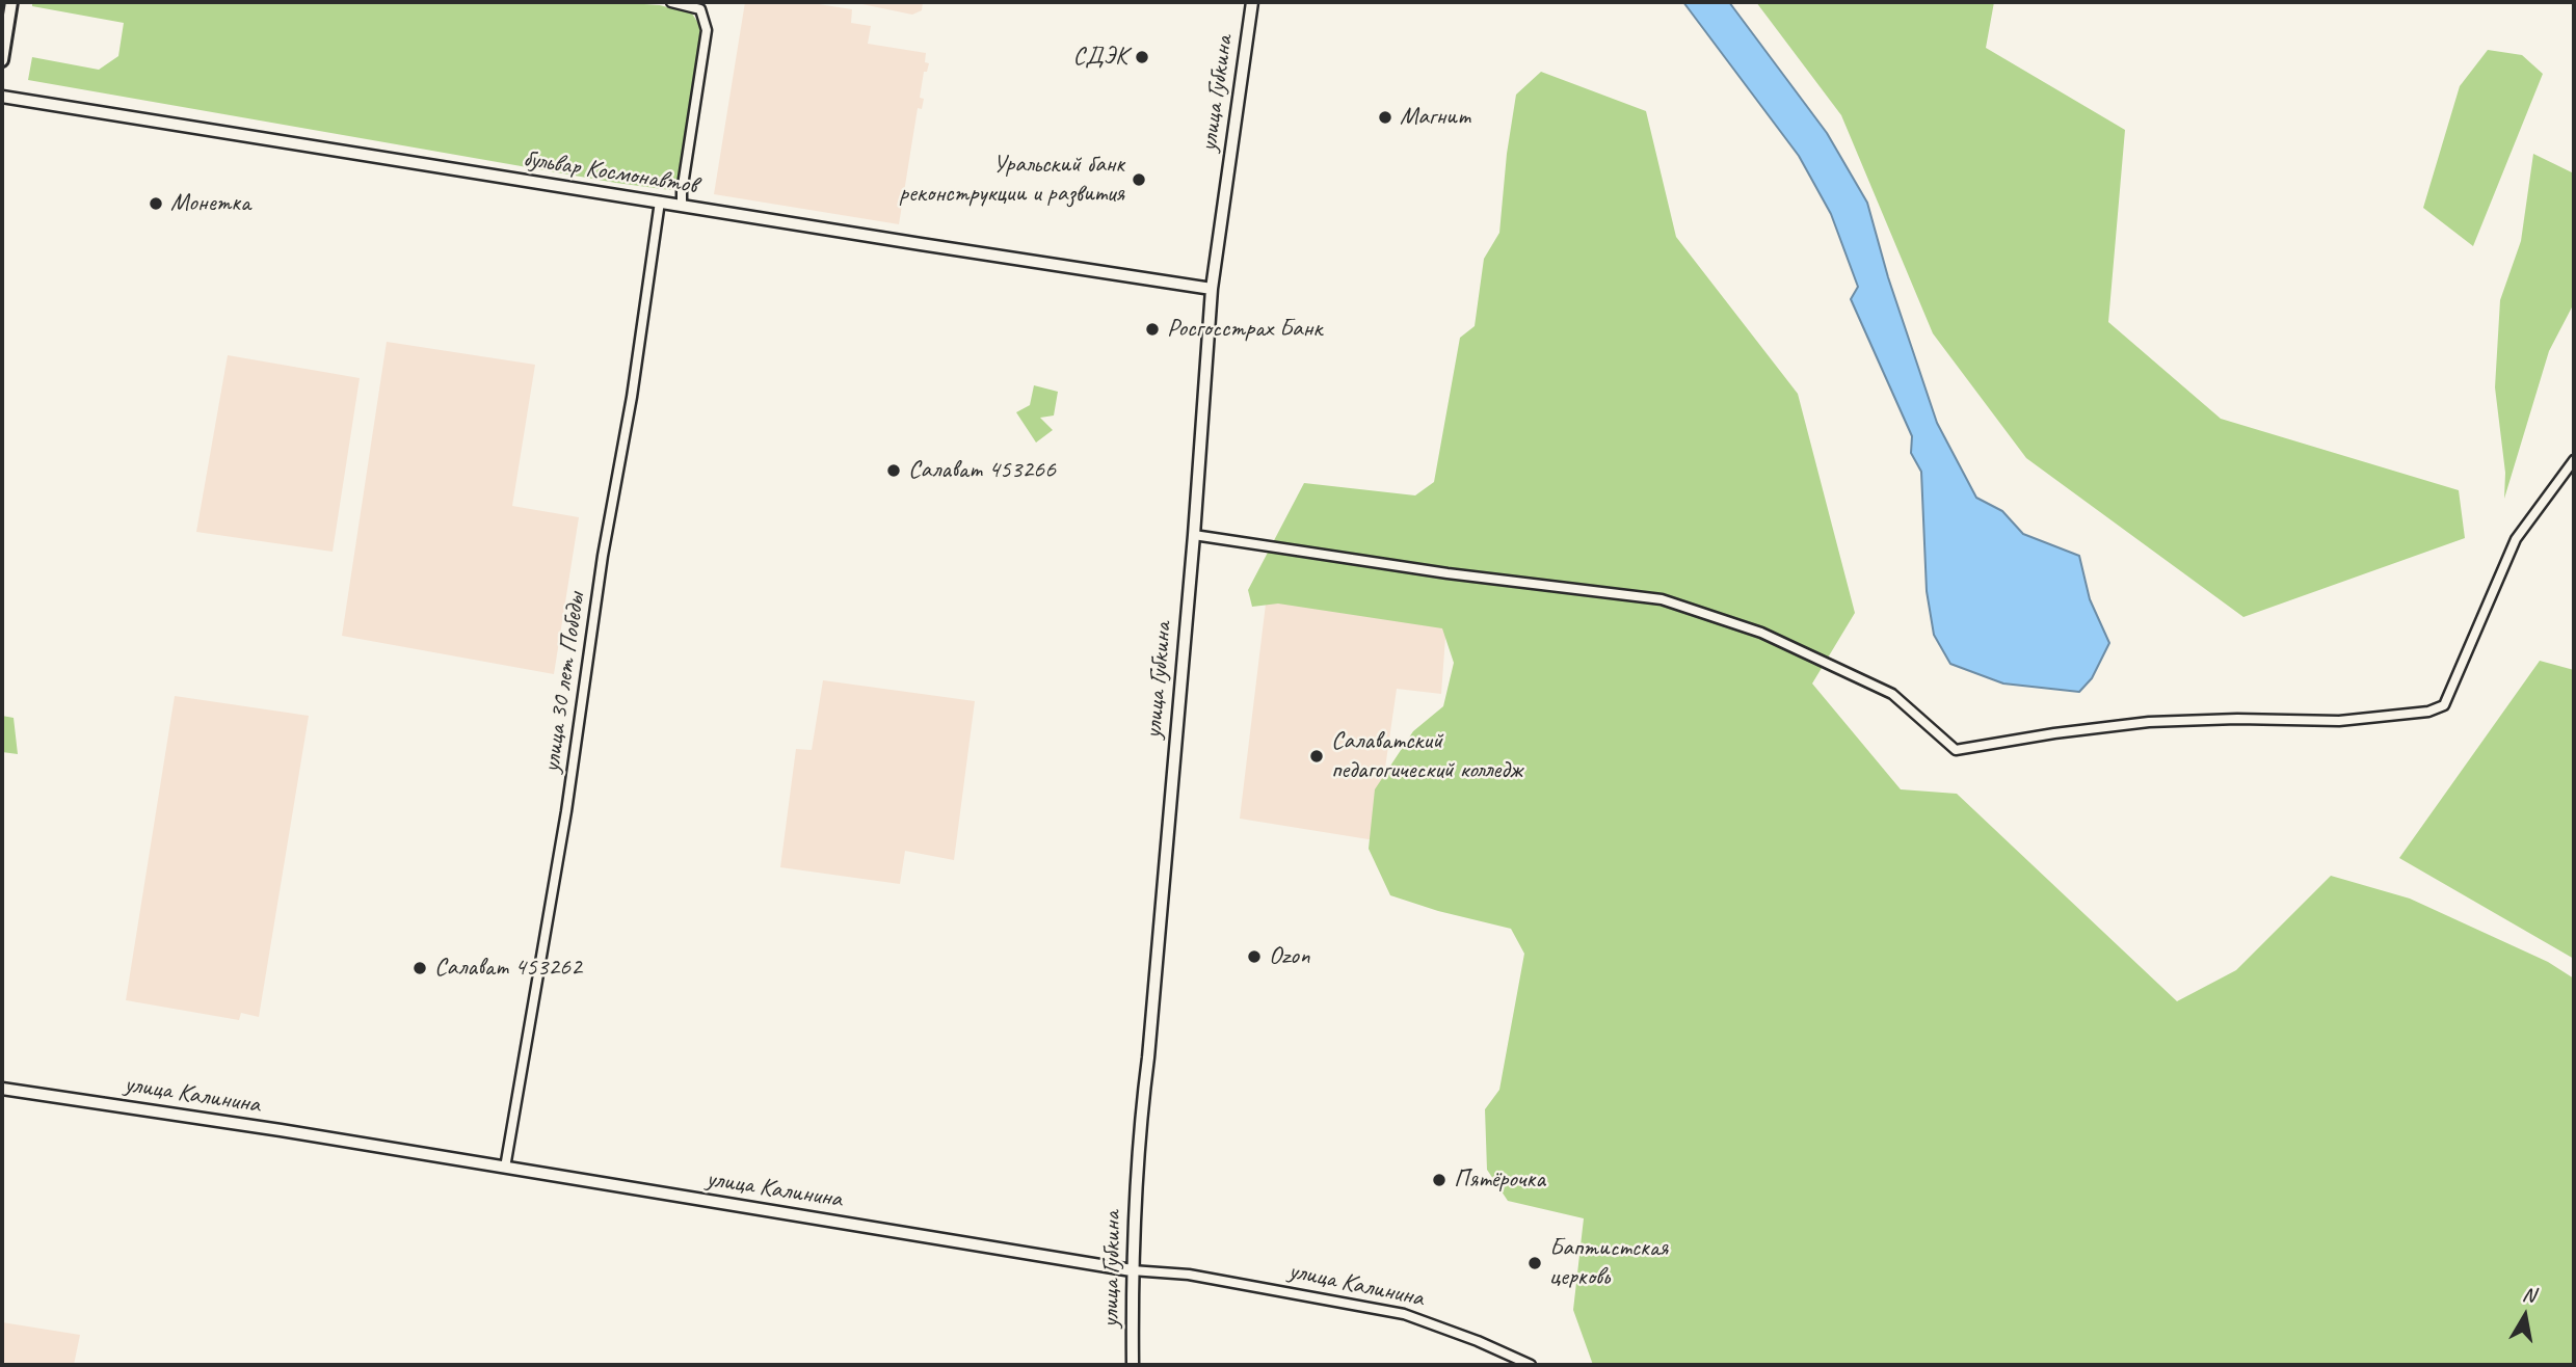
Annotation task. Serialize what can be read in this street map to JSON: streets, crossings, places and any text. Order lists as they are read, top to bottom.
{
  "streets": {
    "street": [
      "улица Губкина",
      "бульвар Космонавтов",
      "улица 30 лет Победы",
      "улица Калинина"
    ]
  },
  "crossings": [
    ["улица Губкина", "бульвар Космонавтов"],
    ["улица Губкина", "улица Калинина"],
    ["бульвар Космонавтов", "улица 30 лет Победы"],
    ["улица 30 лет Победы", "улица Калинина"]
  ],
  "places": [
    "СДЭК",
    "Магнит",
    "Уральский банк реконструкции и развития",
    "Монетка",
    "Росгосстрах Банк",
    "Салават 453266",
    "Салаватский педагогический колледж",
    "Ozon",
    "Салават 453262",
    "Пятёрочка",
    "Баптистская церковь"
  ],
  "north": "top"
}
